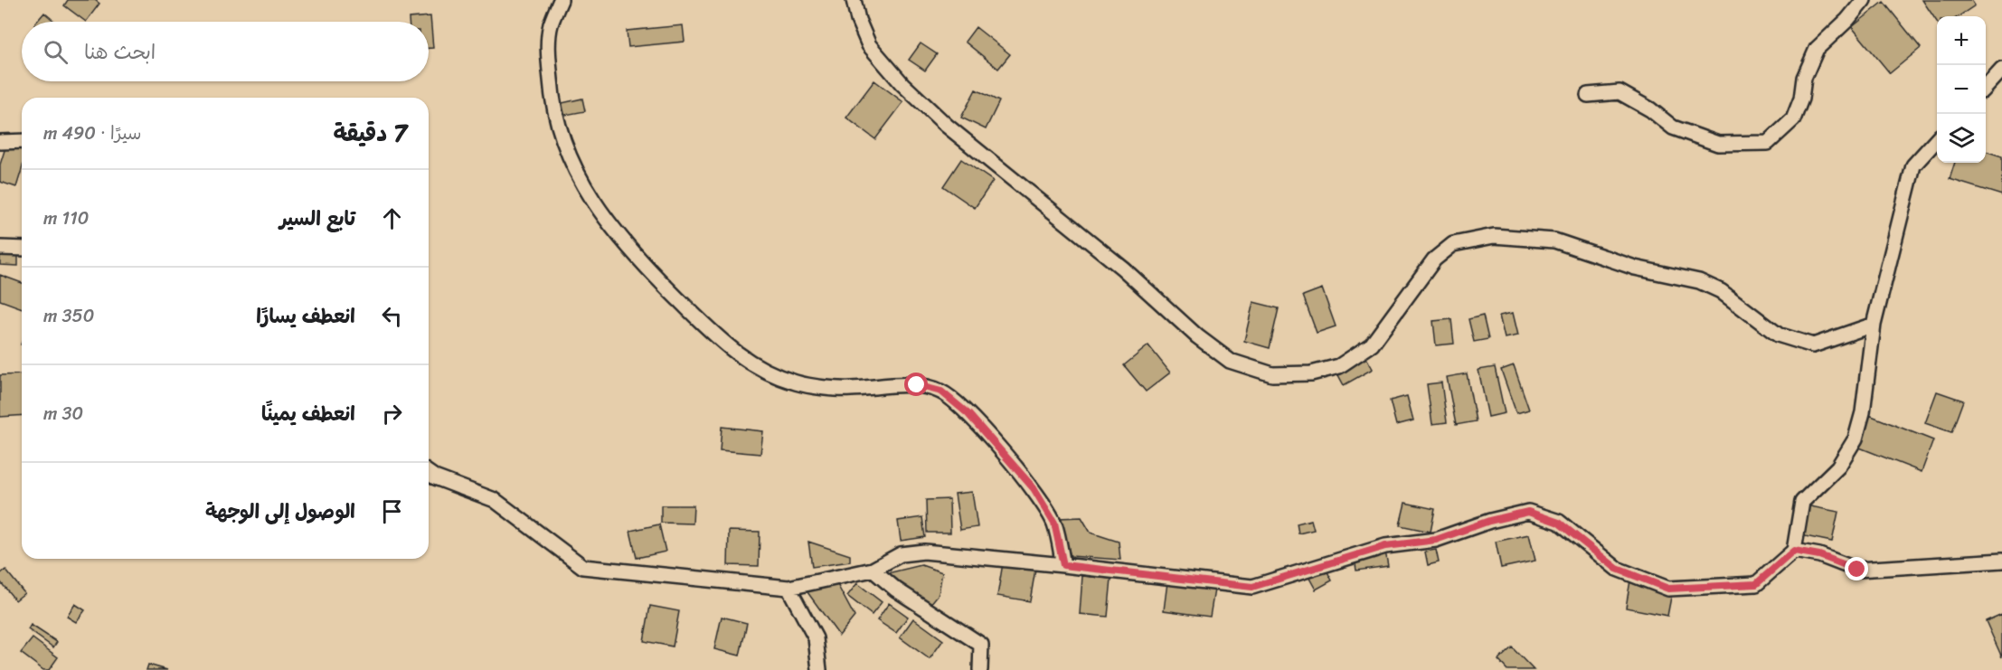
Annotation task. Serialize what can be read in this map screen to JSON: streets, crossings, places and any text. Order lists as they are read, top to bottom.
{
  "page": {
    "map_buttons": ["+", "−"],
    "search": "ابحث هنا",
    "heading": ["7 دقيقة", "سيرًا · 490 m"],
    "list": [
      ["تابع السير", "110 m"],
      ["انعطف يسارًا", "350 m"],
      ["انعطف يمينًا", "30 m"],
      "الوصول إلى الوجهة"
    ]
  }
}
